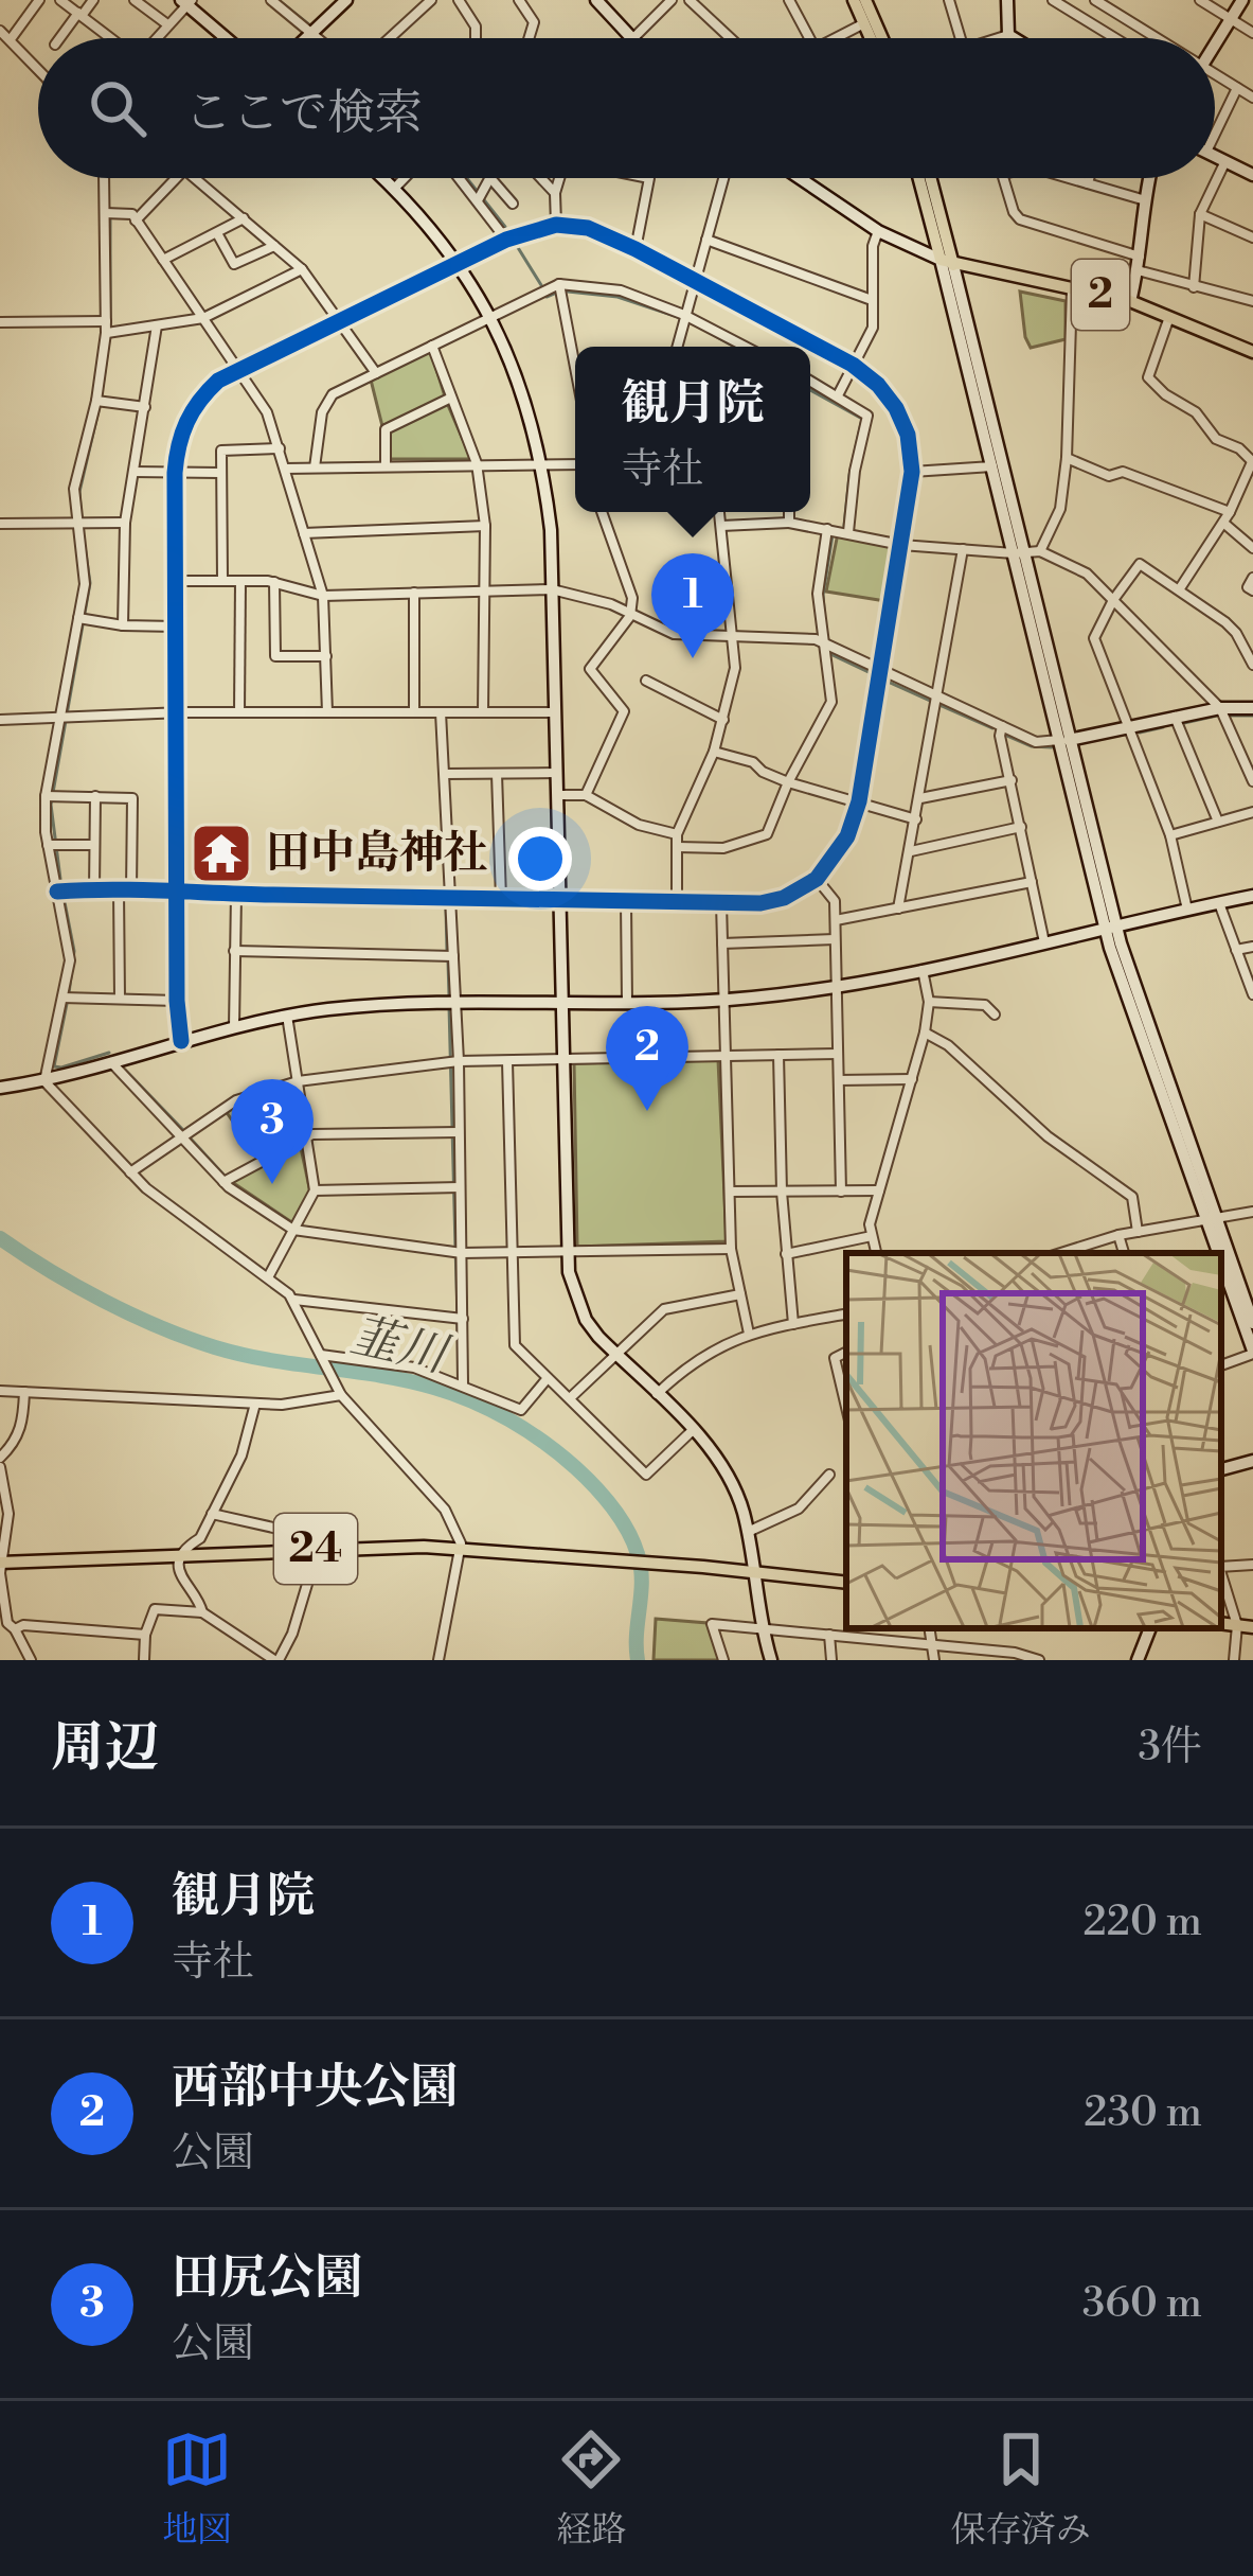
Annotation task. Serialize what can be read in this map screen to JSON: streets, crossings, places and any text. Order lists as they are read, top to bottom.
{
  "streets": {
    "main road": ["2", "24"]
  },
  "water": ["韮川"],
  "places": {
    "temple": ["田中島神社"]
  },
  "page": {
    "search": "ここで検索",
    "popup": ["観月院", "寺社"],
    "pins": ["1", "2", "3"],
    "heading": ["周辺", "3件"],
    "list": [
      {
        "mark": "1",
        "name": "観月院",
        "note": "寺社",
        "value": "220 m"
      },
      {
        "mark": "2",
        "name": "西部中央公園",
        "note": "公園",
        "value": "230 m"
      },
      {
        "mark": "3",
        "name": "田尻公園",
        "note": "公園",
        "value": "360 m"
      }
    ],
    "nav": ["地図", "経路", "保存済み"]
  }
}
